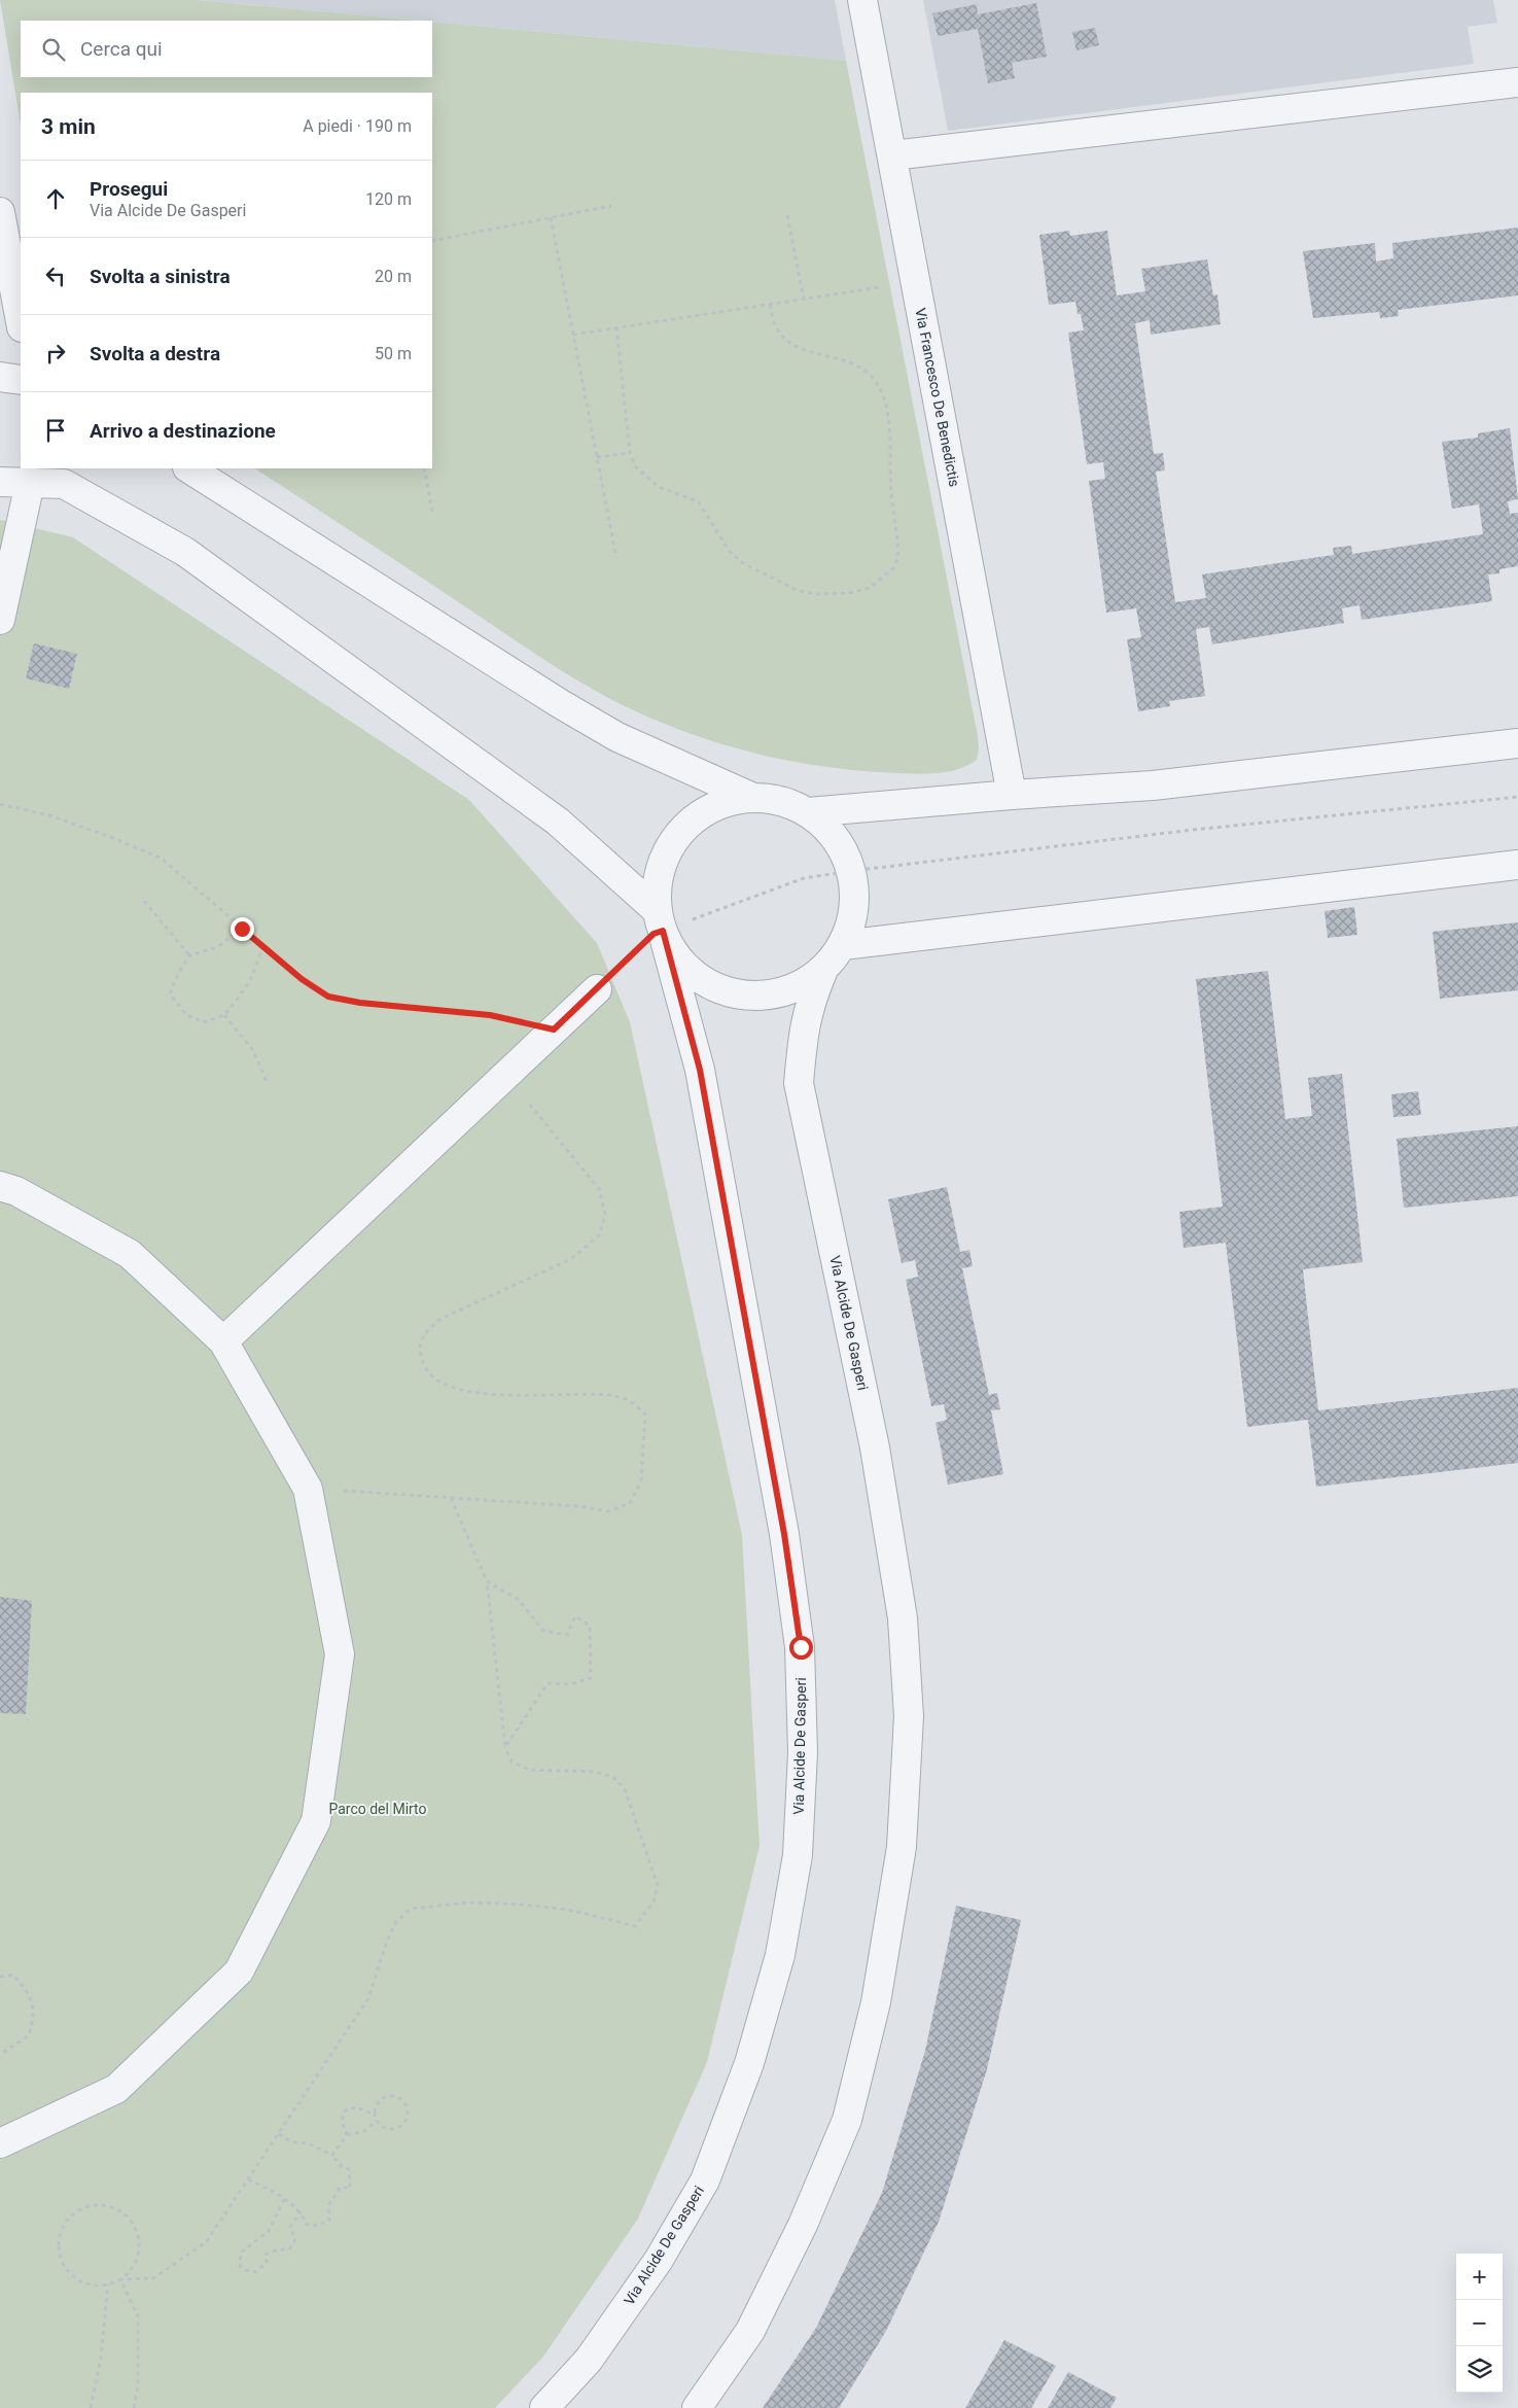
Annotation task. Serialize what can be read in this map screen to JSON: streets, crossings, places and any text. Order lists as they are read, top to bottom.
{
  "streets": {
    "street": ["Via Francesco De Benedictis", "Via Alcide De Gasperi"]
  },
  "parks": ["Parco del Mirto"],
  "page": {
    "search": "Cerca qui",
    "heading": ["3 min", "A piedi · 190 m"],
    "list": [
      ["Prosegui", "Via Alcide De Gasperi", "120 m"],
      ["Svolta a sinistra", "20 m"],
      ["Svolta a destra", "50 m"],
      "Arrivo a destinazione"
    ],
    "map_buttons": ["+", "−"]
  }
}
